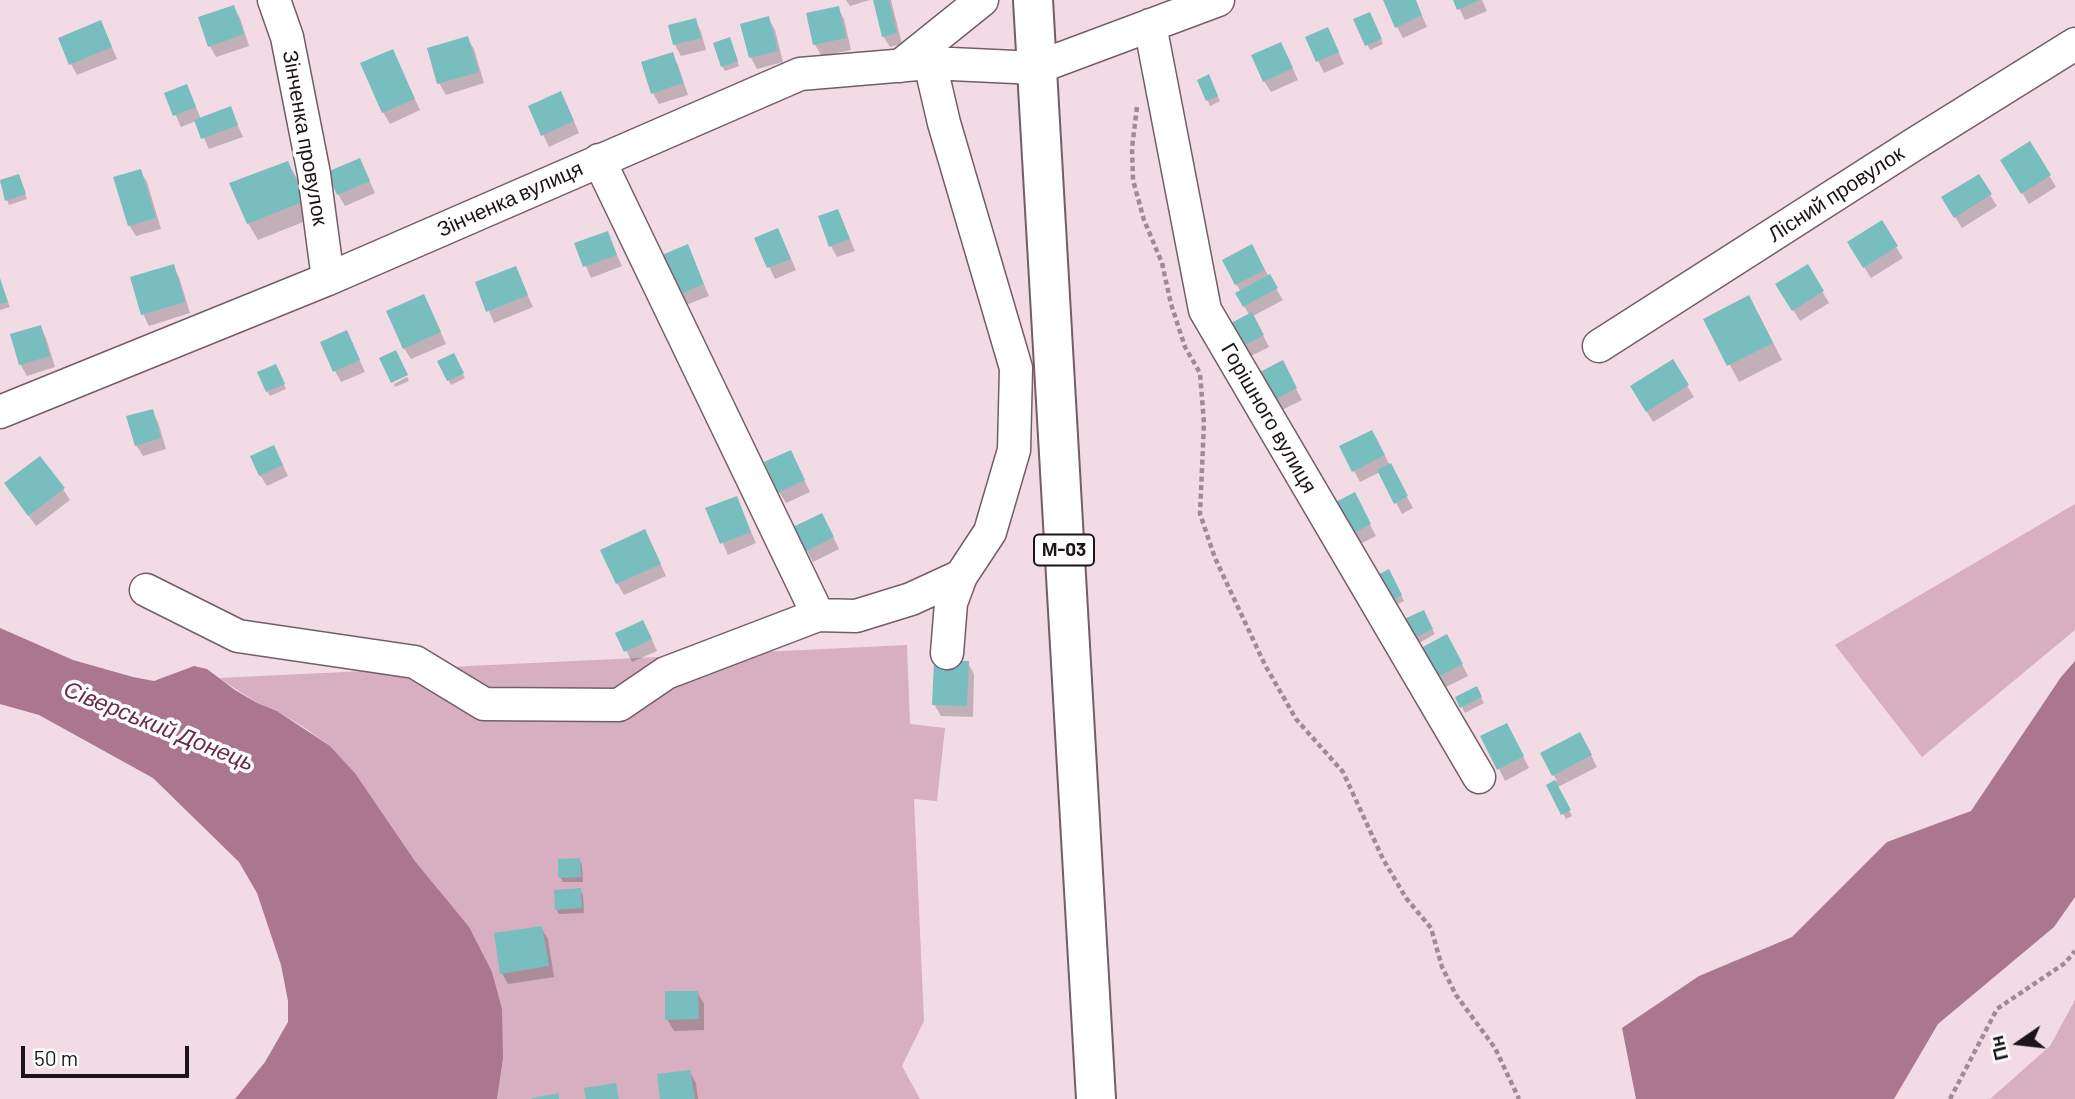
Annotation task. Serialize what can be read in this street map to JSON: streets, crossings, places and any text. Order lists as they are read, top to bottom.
{
  "streets": {
    "highway": ["М-03"],
    "street": [
      "Зінченка провулок",
      "Лісний провулок",
      "Зінченка вулиця",
      "Горішного вулиця"
    ]
  },
  "crossings": [
    ["Зінченка провулок", "Зінченка вулиця"],
    ["Зінченка вулиця", "М-03"]
  ],
  "water": ["Сіверський Донець"],
  "scale_bar": "50 m",
  "north": "left"
}
